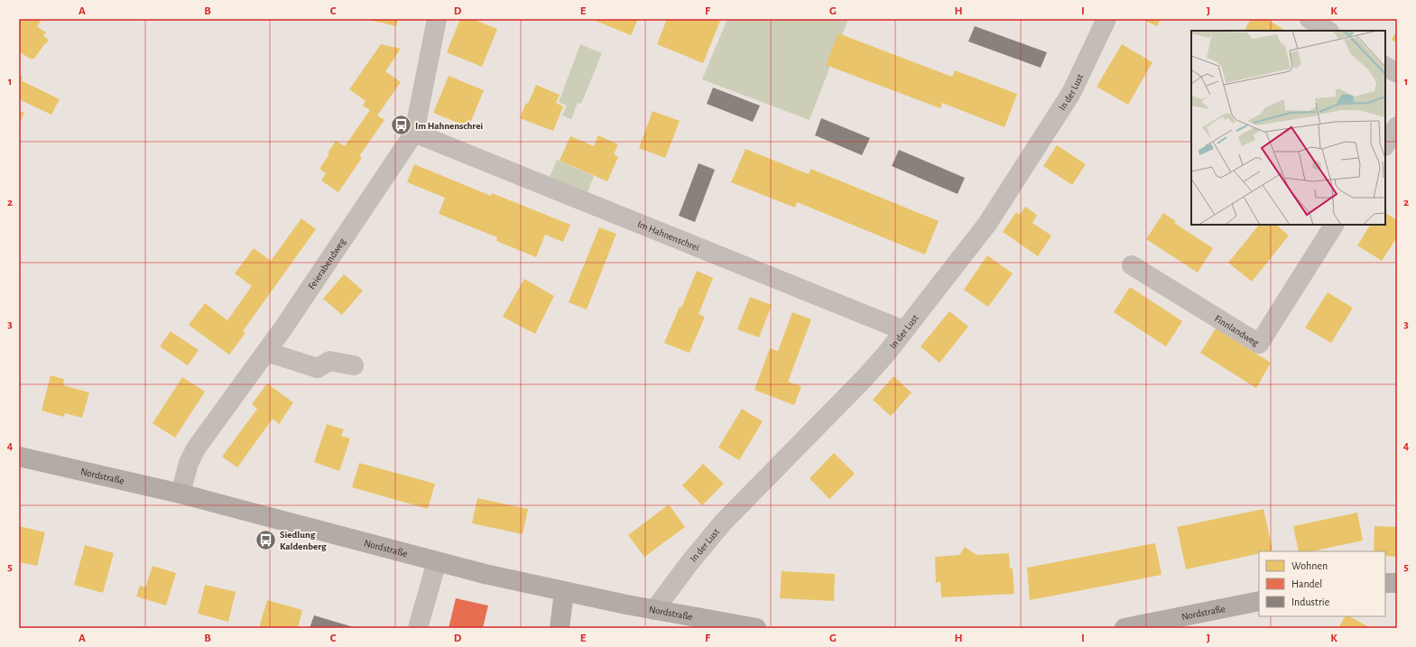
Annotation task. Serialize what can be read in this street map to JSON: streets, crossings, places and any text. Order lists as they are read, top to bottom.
{
  "streets": {
    "main road": ["Nordstraße"],
    "street": [
      "In der Lust",
      "Im Hahnenschrei",
      "Feierabendweg",
      "Finnlandweg"
    ]
  },
  "crossings": [
    ["In der Lust", "Im Hahnenschrei"],
    ["In der Lust", "Nordstraße"],
    ["Im Hahnenschrei", "Feierabendweg"],
    ["Feierabendweg", "Nordstraße"]
  ],
  "places": {
    "bus stop": ["Im Hahnenschrei", "Siedlung Kaldenberg"]
  },
  "legend": ["Wohnen", "Handel", "Industrie"],
  "grid": {
    "columns": [
      "A",
      "B",
      "C",
      "D",
      "E",
      "F",
      "G",
      "H",
      "I",
      "J",
      "K"
    ],
    "rows": [
      "1",
      "2",
      "3",
      "4",
      "5"
    ]
  }
}
